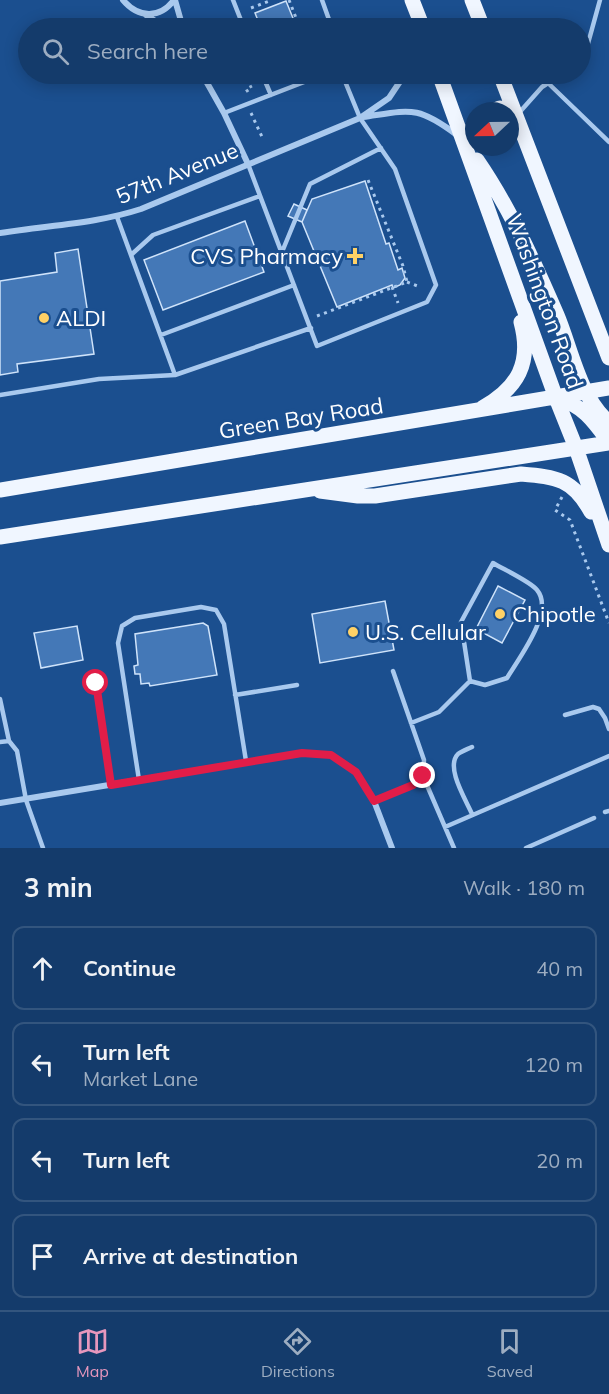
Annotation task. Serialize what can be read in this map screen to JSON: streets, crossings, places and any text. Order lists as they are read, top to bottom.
{
  "streets": {
    "main road": ["Washington Road", "Green Bay Road"],
    "street": ["57th Avenue"]
  },
  "crossings": [
    ["57th Avenue", "Washington Road"],
    ["Washington Road", "Green Bay Road"]
  ],
  "places": {
    "health": ["CVS Pharmacy"],
    "other": ["ALDI", "Chipotle", "U.S. Cellular"]
  },
  "north": "left",
  "page": {
    "search": "Search here",
    "heading": ["3 min", "Walk · 180 m"],
    "list": [
      ["Continue", "40 m"],
      ["Turn left", "Market Lane", "120 m"],
      ["Turn left", "20 m"],
      "Arrive at destination"
    ],
    "nav": ["Map", "Directions", "Saved"]
  }
}
